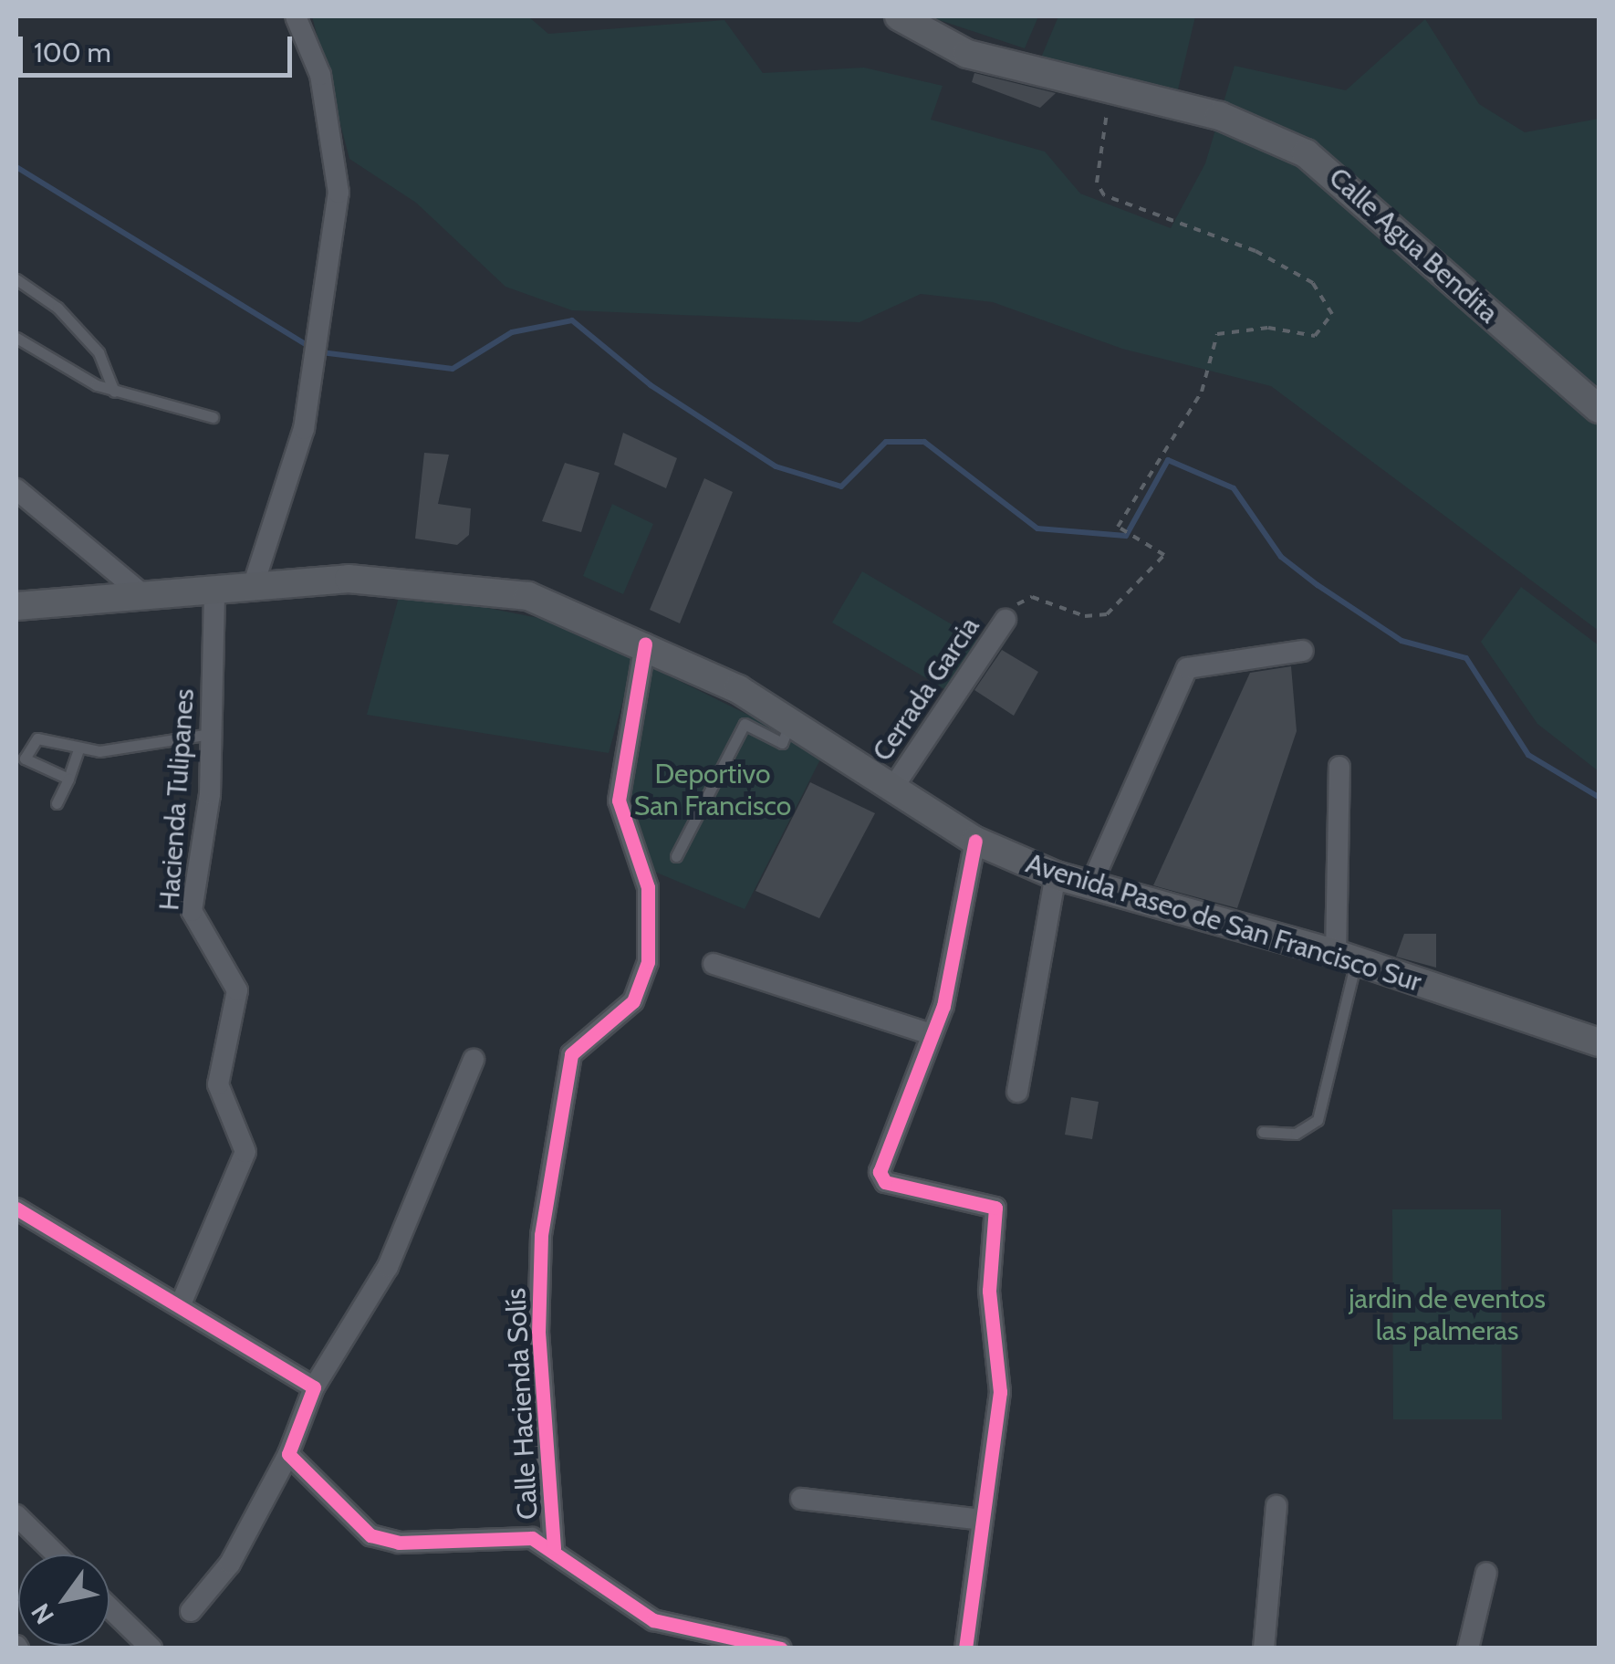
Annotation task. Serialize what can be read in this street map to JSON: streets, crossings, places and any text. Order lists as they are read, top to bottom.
{
  "streets": {
    "main road": ["Calle Agua Bendita", "Avenida Paseo de San Francisco Sur"],
    "street": ["Cerrada Garcia", "Hacienda Tulipanes", "Calle Hacienda Solís"]
  },
  "crossings": [
    ["Cerrada Garcia", "Avenida Paseo de San Francisco Sur"],
    ["Hacienda Tulipanes", "Avenida Paseo de San Francisco Sur"],
    ["Avenida Paseo de San Francisco Sur", "Calle Hacienda Solís"]
  ],
  "parks": ["Deportivo San Francisco", "jardin de eventos las palmeras"],
  "scale_bar": "100 m",
  "north": "bottom left"
}
